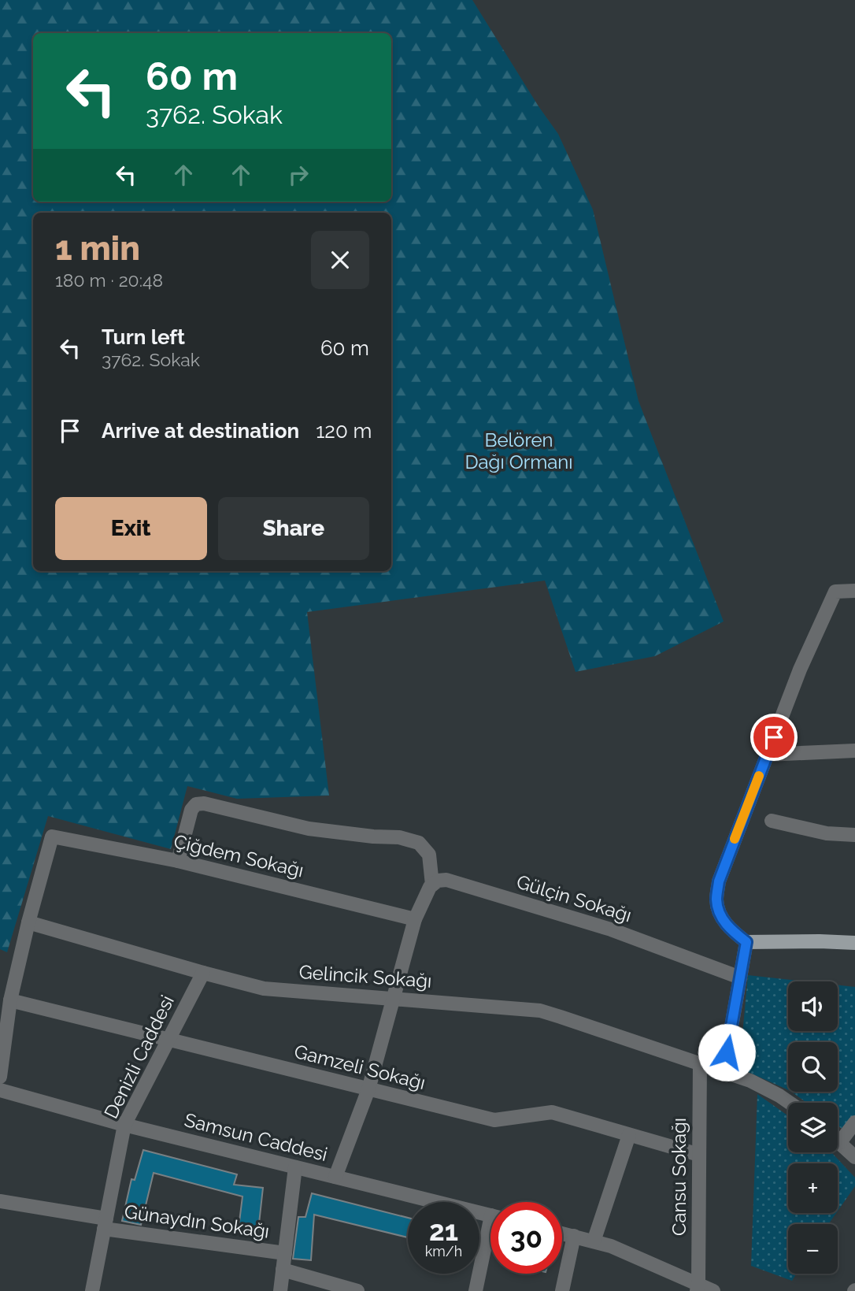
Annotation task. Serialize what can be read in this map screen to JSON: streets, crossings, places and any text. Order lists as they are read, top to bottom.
{
  "streets": {
    "street": [
      "Çiğdem Sokağı",
      "Gülçin Sokağı",
      "Gelincik Sokağı",
      "Denizli Caddesi",
      "Gamzeli Sokağı",
      "Samsun Caddesi",
      "Cansu Sokağı",
      "Günaydın Sokağı"
    ]
  },
  "crossings": [
    ["Çiğdem Sokağı", "Gelincik Sokağı"],
    ["Gelincik Sokağı", "Denizli Caddesi"],
    ["Gelincik Sokağı", "Cansu Sokağı"],
    ["Denizli Caddesi", "Gamzeli Sokağı"],
    ["Denizli Caddesi", "Samsun Caddesi"],
    ["Denizli Caddesi", "Günaydın Sokağı"],
    ["Gamzeli Sokağı", "Cansu Sokağı"]
  ],
  "parks": ["Belören Dağı Ormanı"],
  "page": {
    "turn": ["60 m", "3762. Sokak"],
    "heading": ["1 min", "180 m · 20:48"],
    "list": [
      {
        "name": "Turn left",
        "note": "3762. Sokak",
        "value": "60 m"
      },
      {
        "name": "Arrive at destination",
        "value": "120 m"
      }
    ],
    "buttons": ["Exit", "Share"],
    "map_buttons": ["+", "−"],
    "speed": "21 km/h",
    "limit": "30"
  }
}
